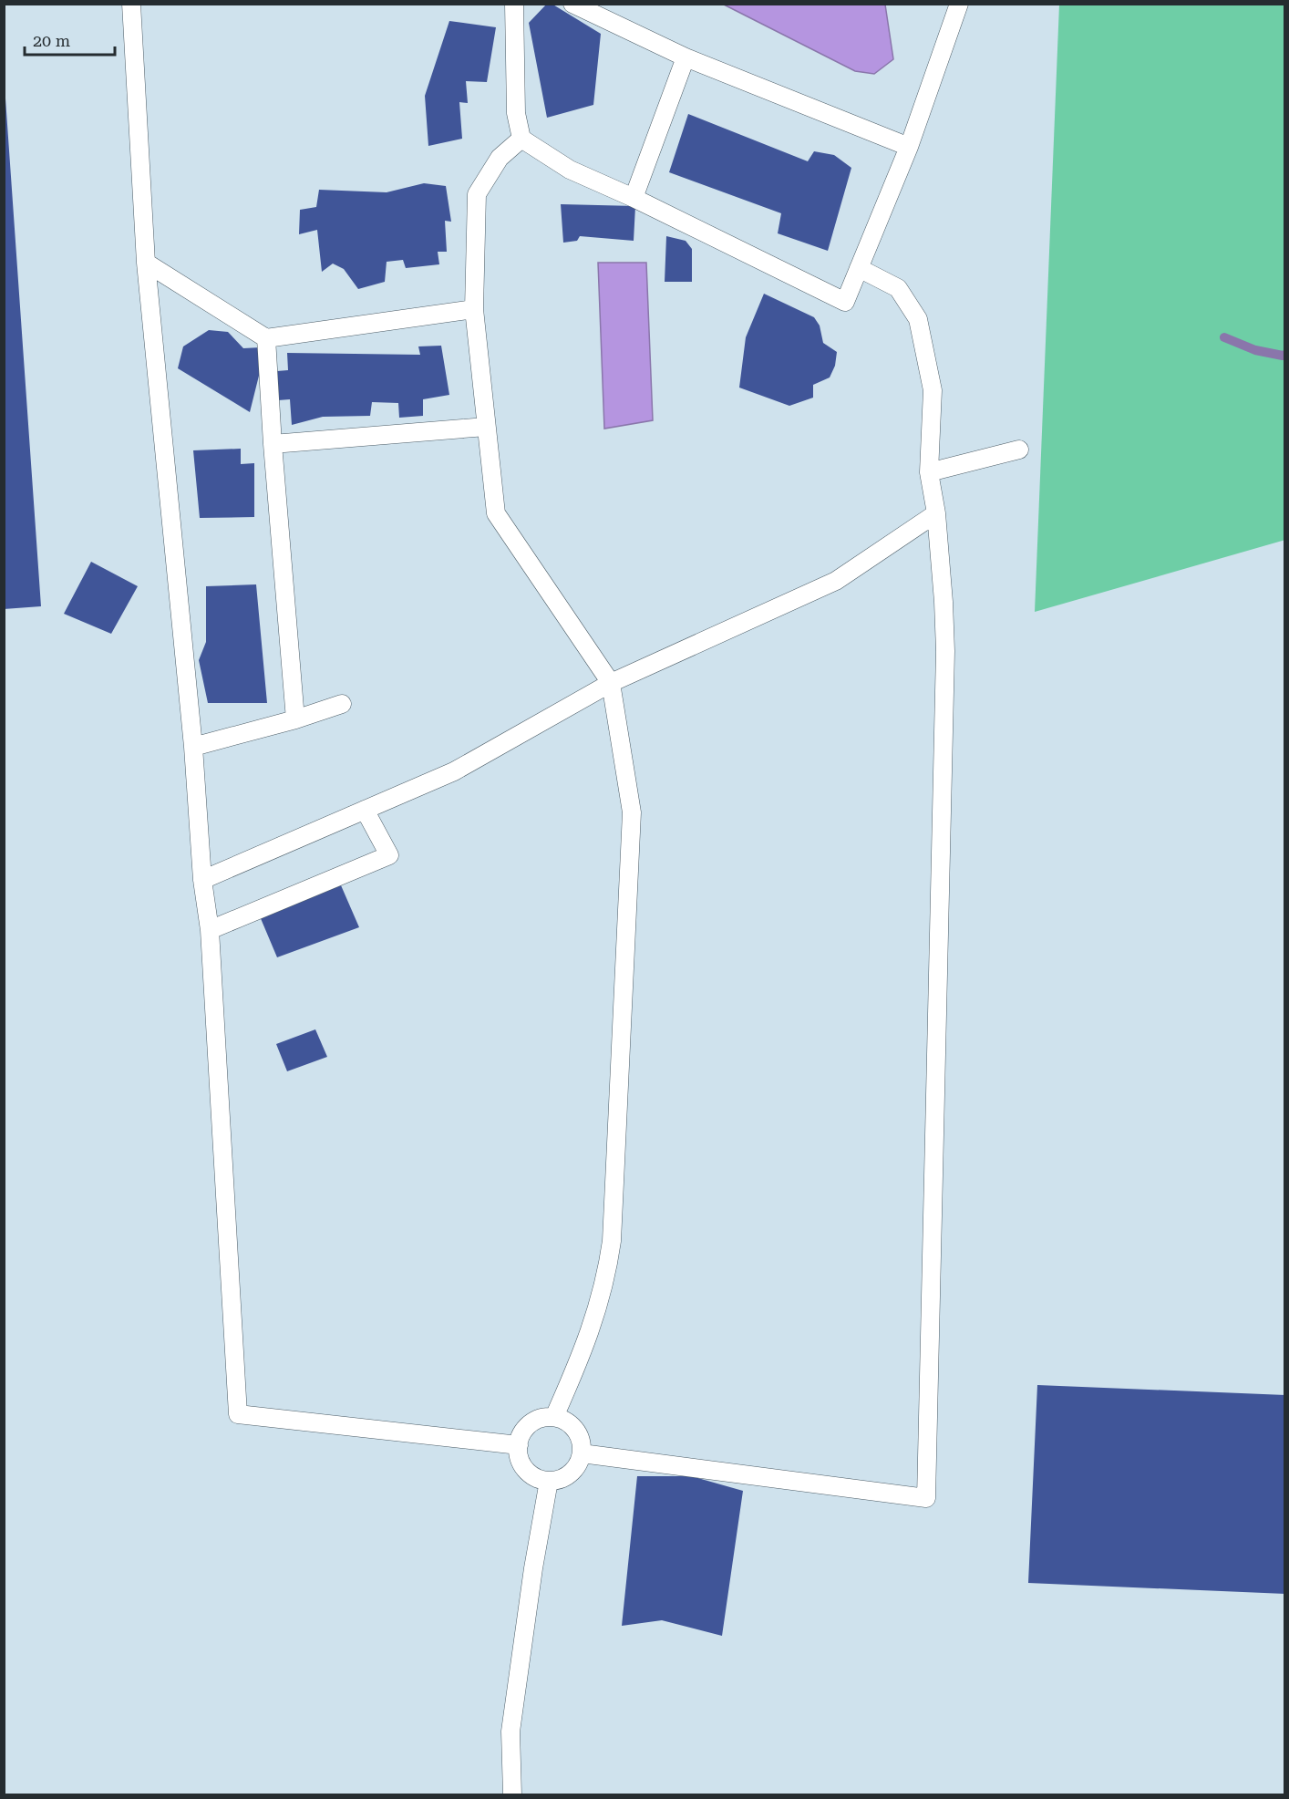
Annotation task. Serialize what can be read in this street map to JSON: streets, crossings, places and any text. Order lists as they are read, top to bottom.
{
  "scale_bar": "20 m"
}
